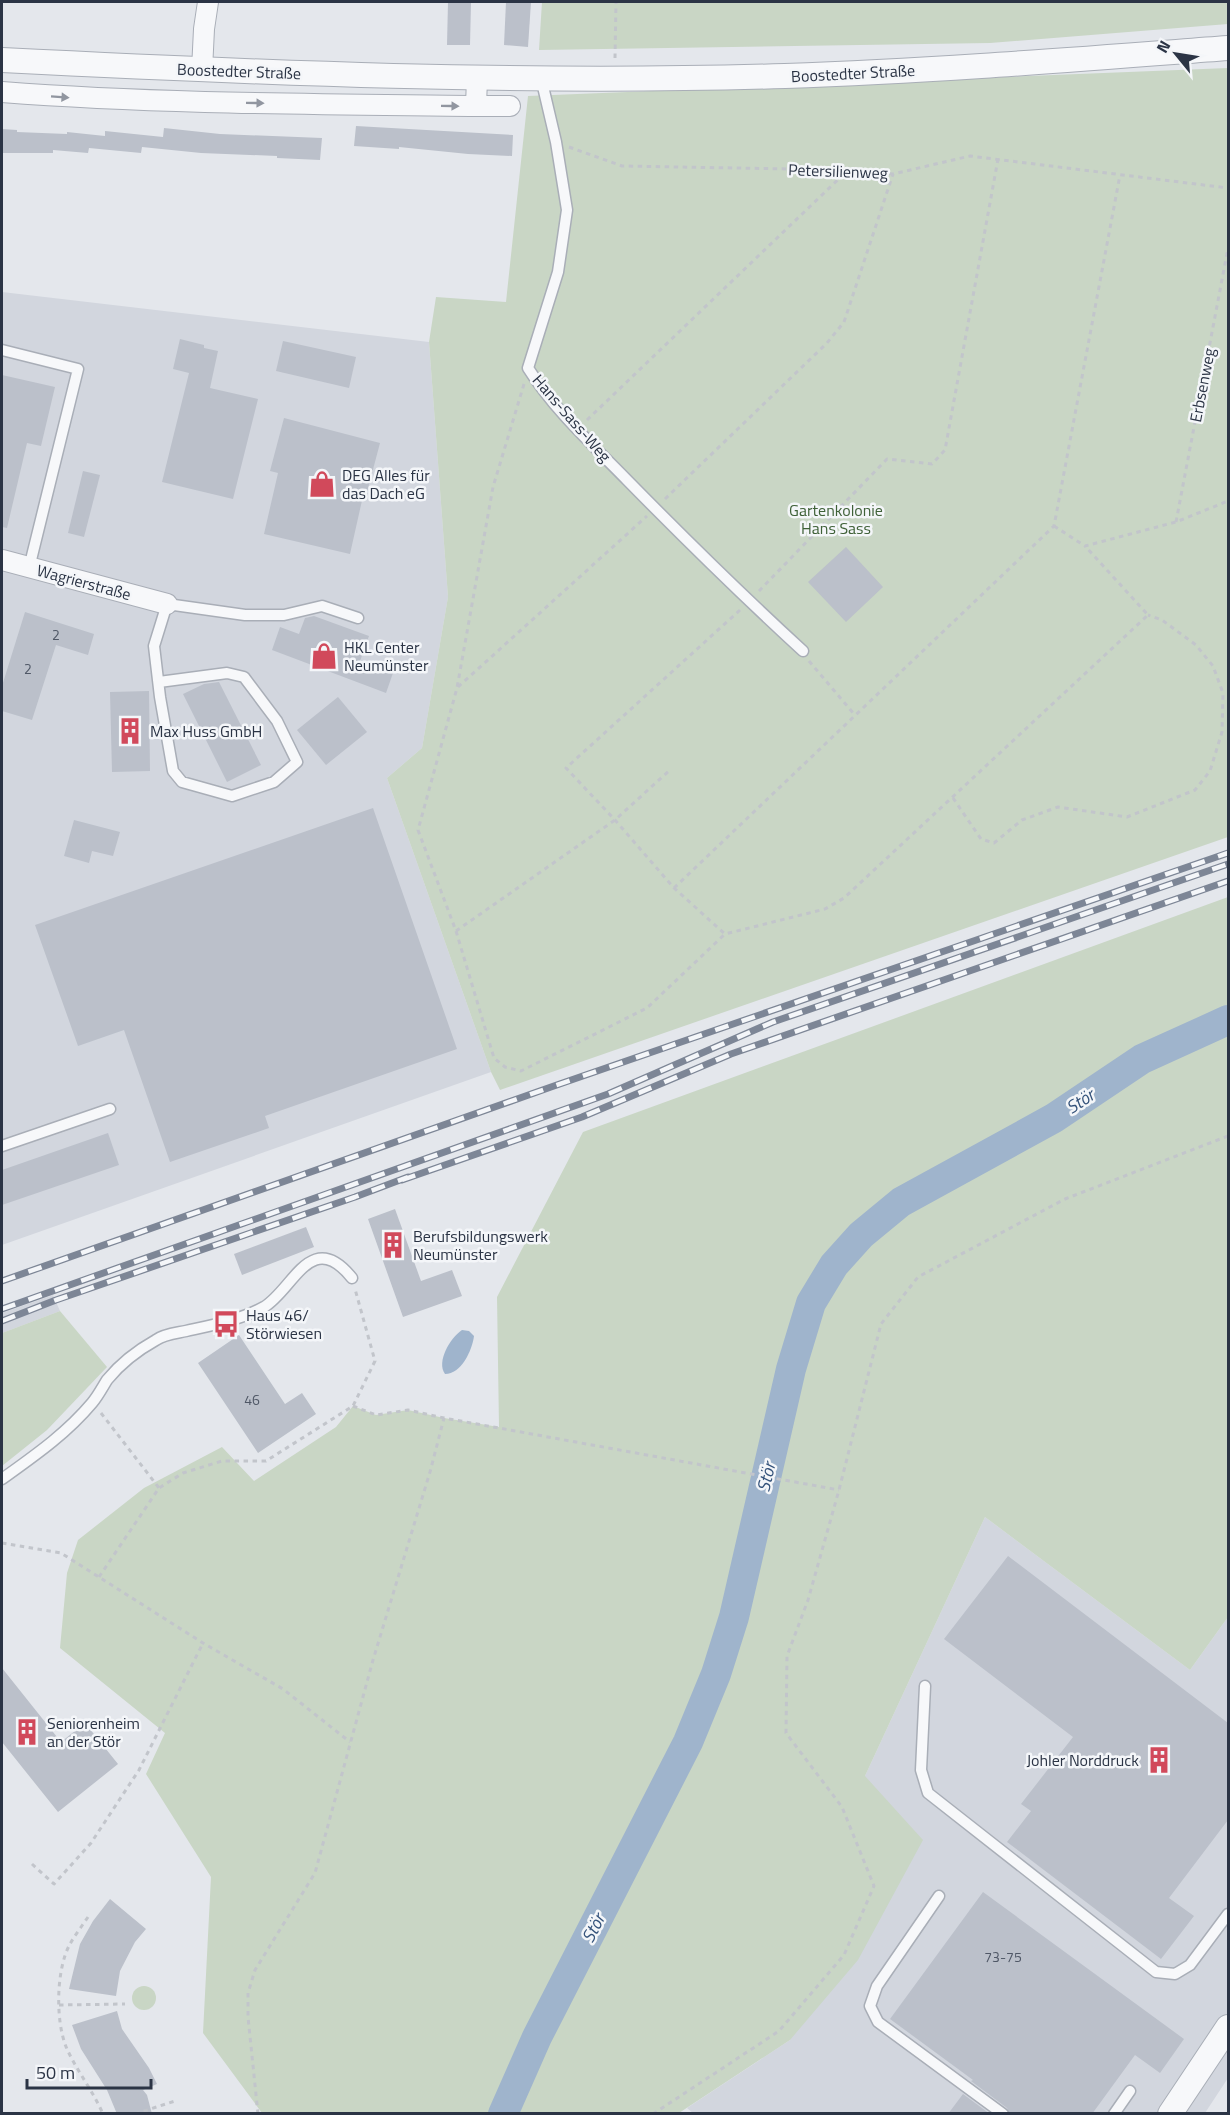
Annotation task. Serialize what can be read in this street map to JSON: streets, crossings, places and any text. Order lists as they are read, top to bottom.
{
  "streets": {
    "street": ["Boostedter Straße", "Wagrierstraße"],
    "lane": ["Hans-Sass-Weg"],
    "path": ["Petersilienweg", "Erbsenweg"]
  },
  "crossings": [
    ["Boostedter Straße", "Hans-Sass-Weg"],
    ["Petersilienweg", "Hans-Sass-Weg"]
  ],
  "water": ["Stör"],
  "parks": ["Gartenkolonie Hans Sass"],
  "places": {
    "shop": ["DEG Alles für das Dach eG", "HKL Center Neumünster"],
    "building": [
      "Max Huss GmbH",
      "Berufsbildungswerk Neumünster",
      "Seniorenheim an der Stör",
      "Johler Norddruck"
    ],
    "bus stop": ["Haus 46/ Störwiesen"]
  },
  "house_numbers": [
    "2",
    "2",
    "46",
    "73-75"
  ],
  "scale_bar": "50 m",
  "north": "top left"
}
